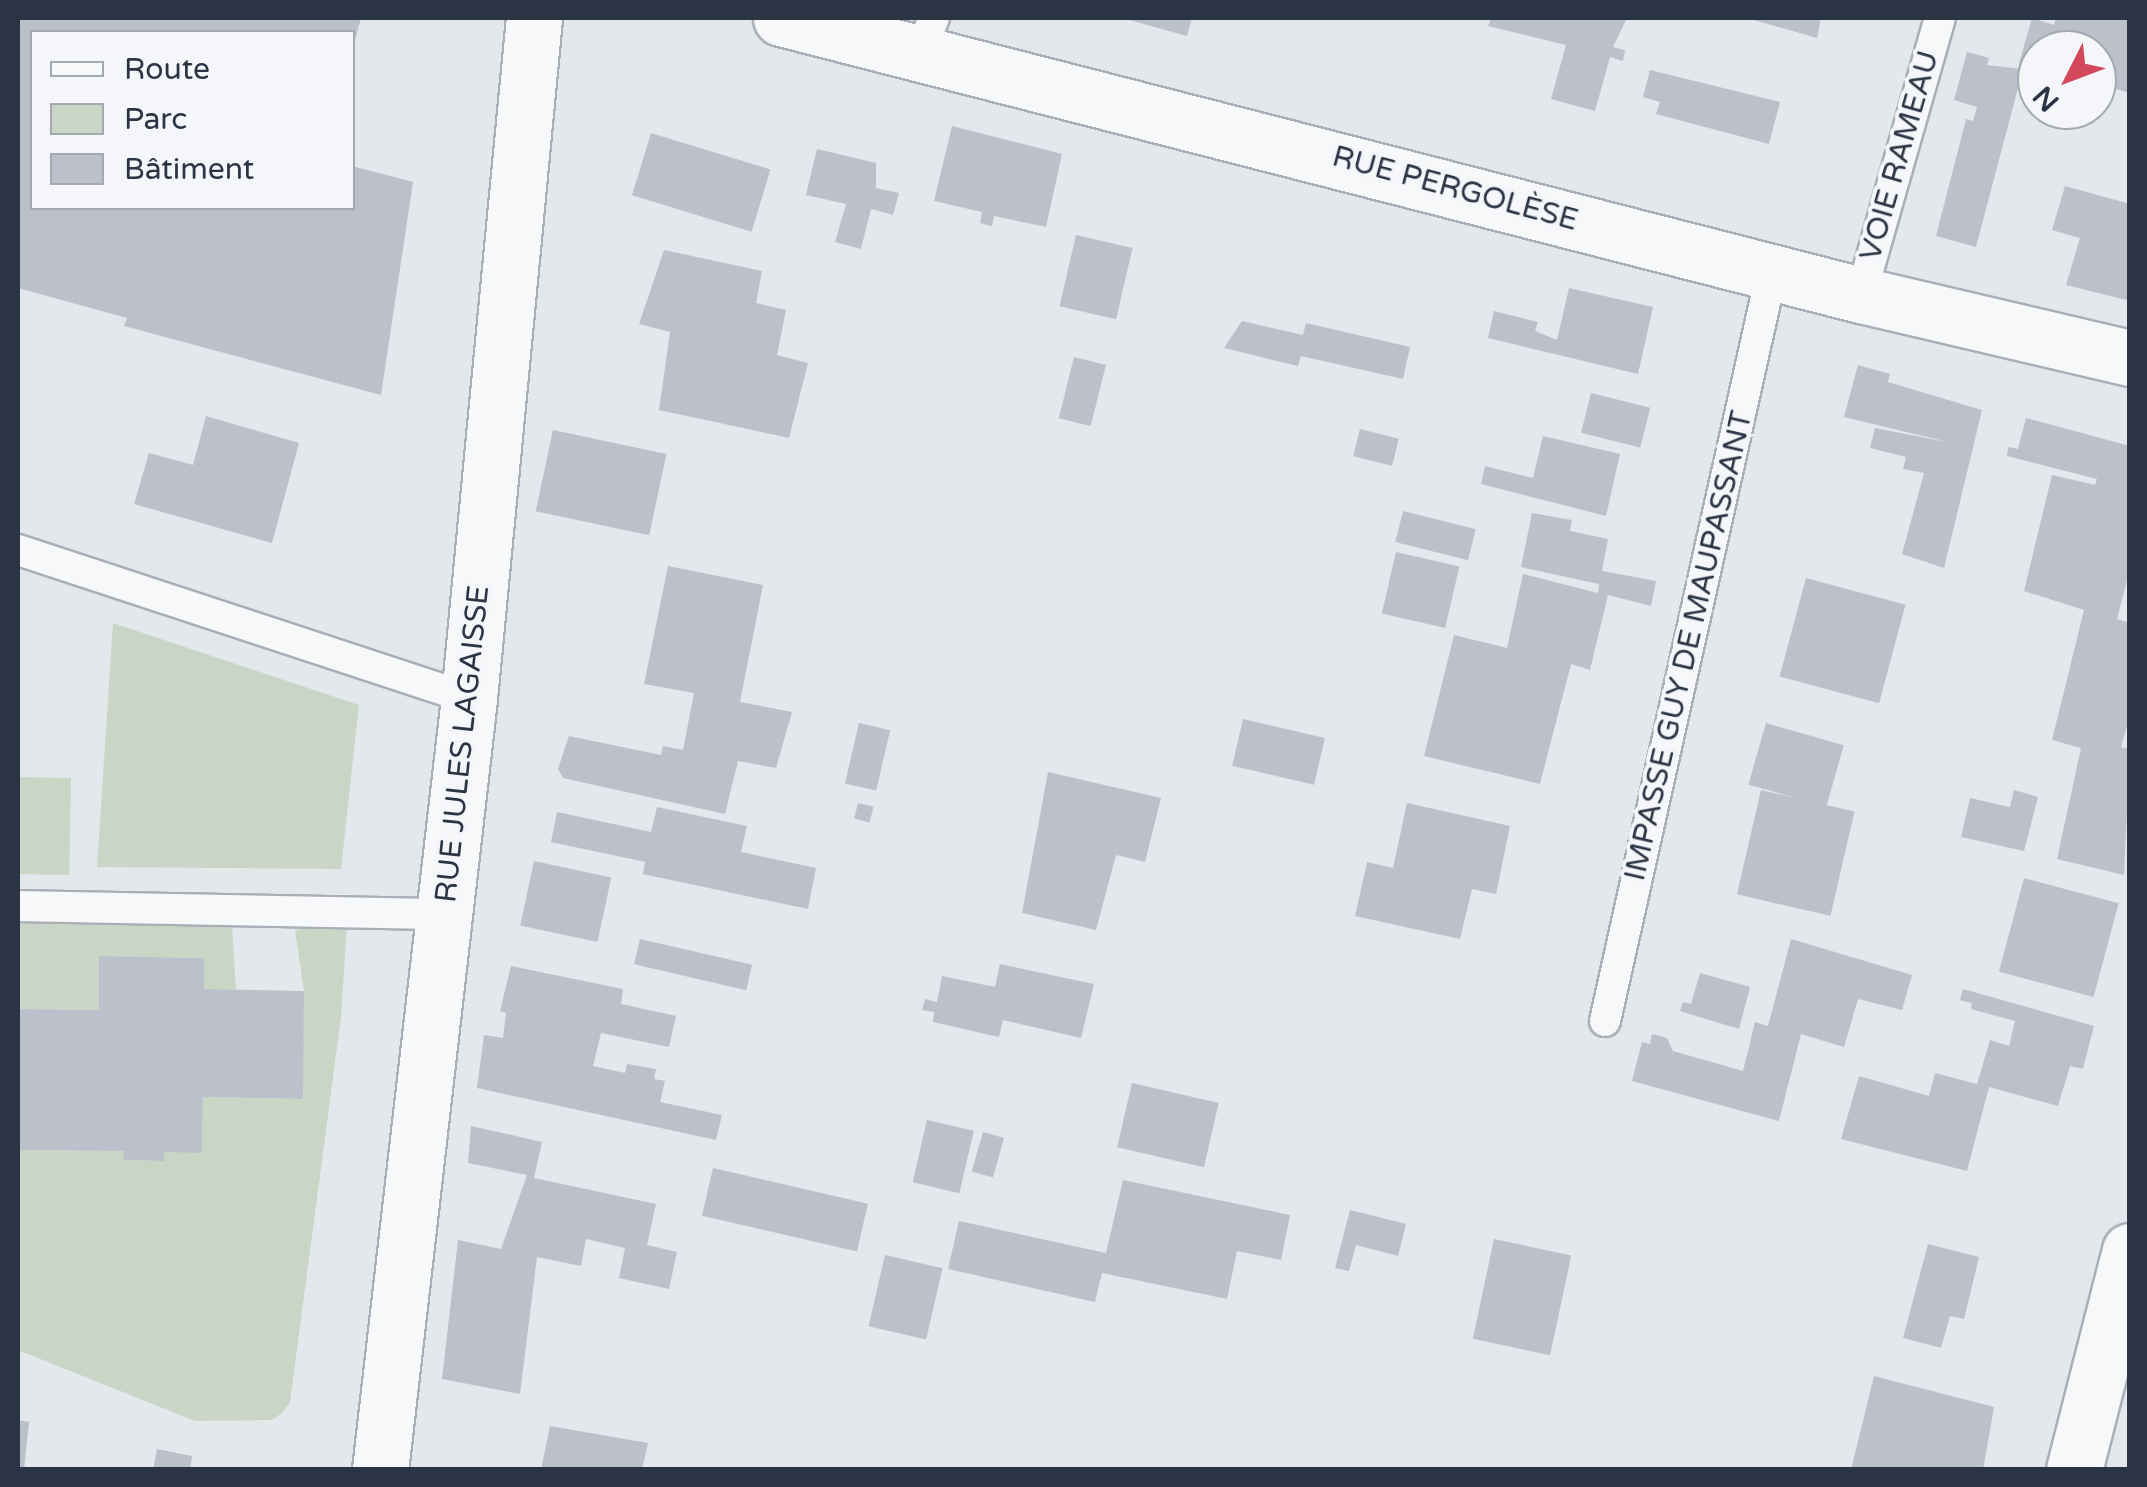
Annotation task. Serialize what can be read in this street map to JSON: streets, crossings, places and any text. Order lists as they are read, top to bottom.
{
  "streets": {
    "street": ["RUE PERGOLÈSE", "RUE JULES LAGAISSE"],
    "lane": ["VOIE RAMEAU", "IMPASSE GUY DE MAUPASSANT"]
  },
  "crossings": [
    ["VOIE RAMEAU", "RUE PERGOLÈSE"],
    ["RUE PERGOLÈSE", "IMPASSE GUY DE MAUPASSANT"]
  ],
  "legend": ["Route", "Parc", "Bâtiment"],
  "north": "bottom left"
}
